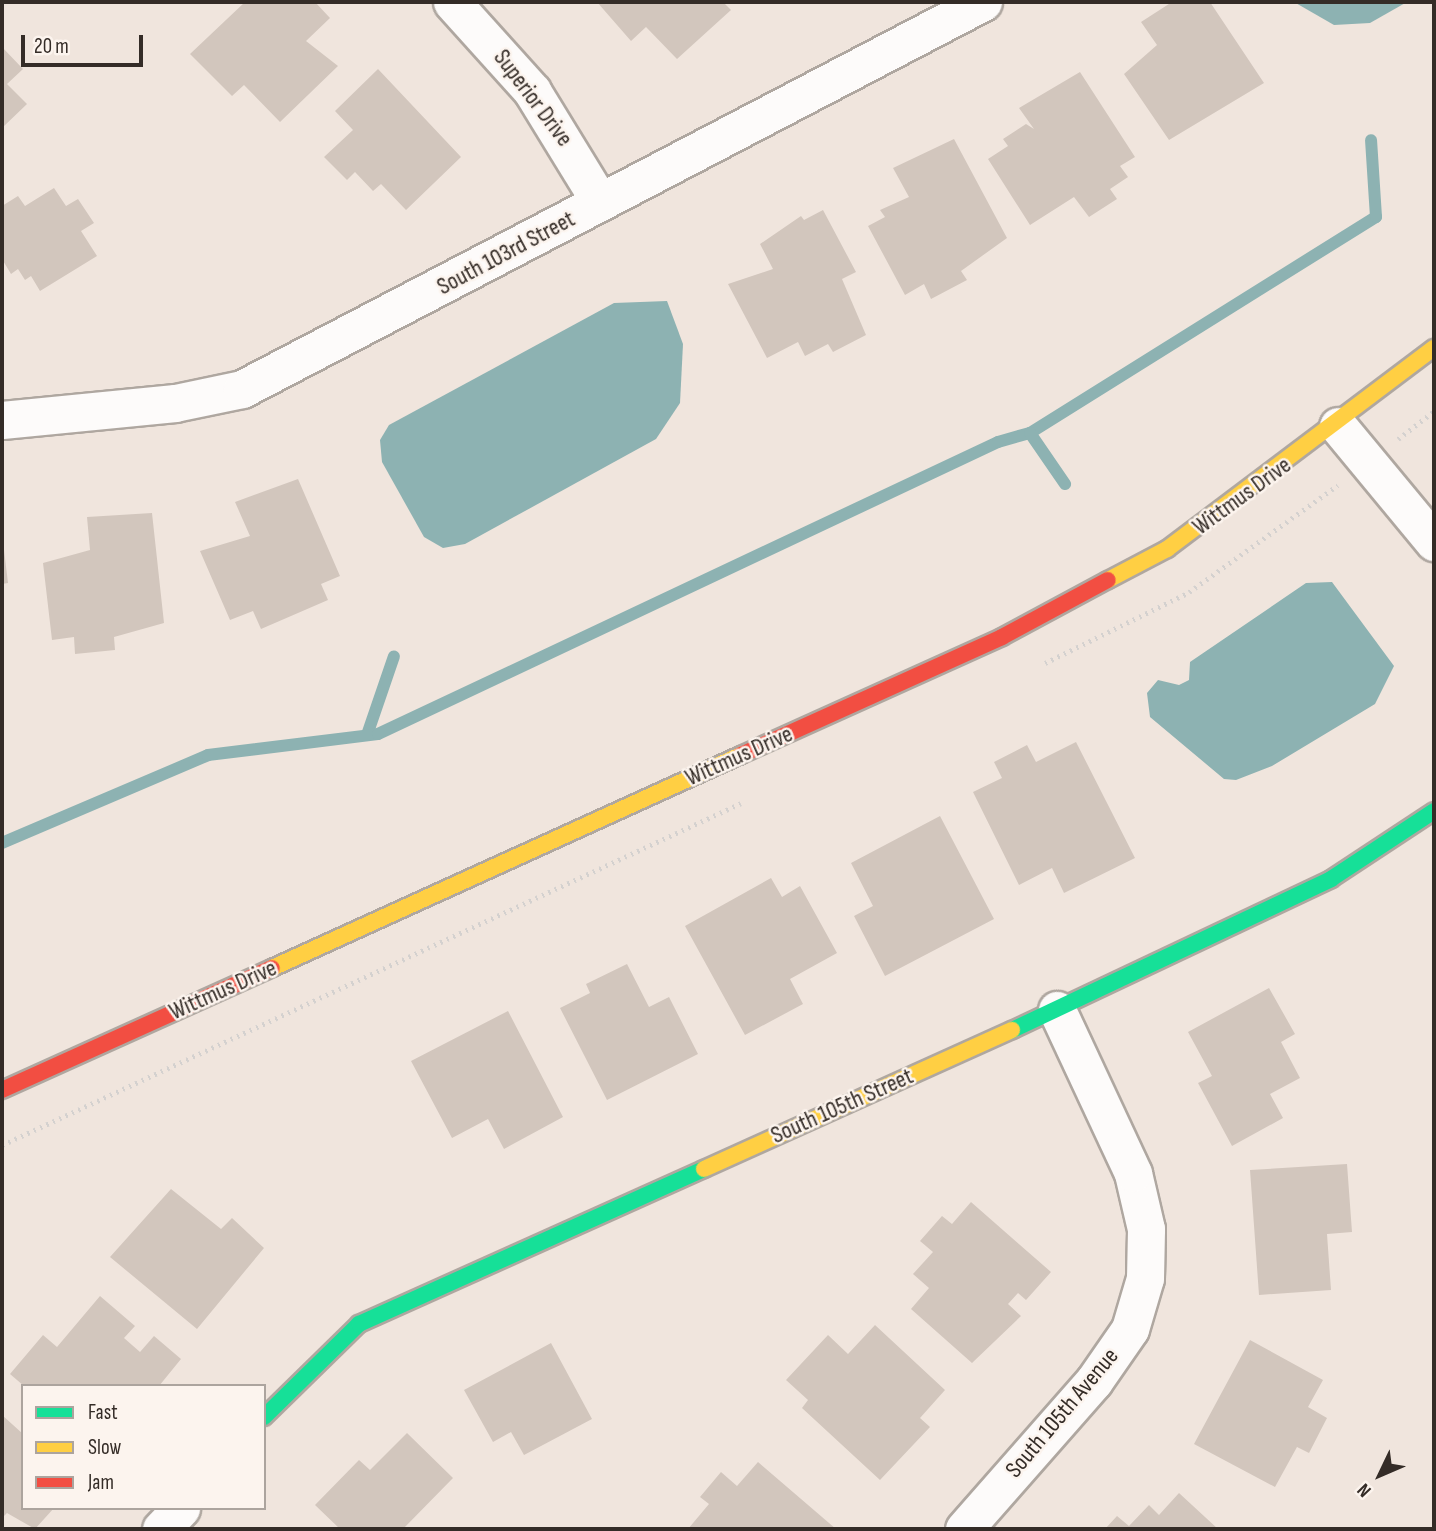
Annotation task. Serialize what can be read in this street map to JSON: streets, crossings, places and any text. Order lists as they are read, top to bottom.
{
  "streets": {
    "street": [
      "Superior Drive",
      "South 103rd Street",
      "Wittmus Drive",
      "South 105th Street",
      "South 105th Avenue"
    ]
  },
  "crossings": [
    ["Superior Drive", "South 103rd Street"],
    ["South 105th Street", "South 105th Avenue"]
  ],
  "legend": ["Fast", "Slow", "Jam"],
  "scale_bar": "20 m",
  "north": "bottom left"
}
